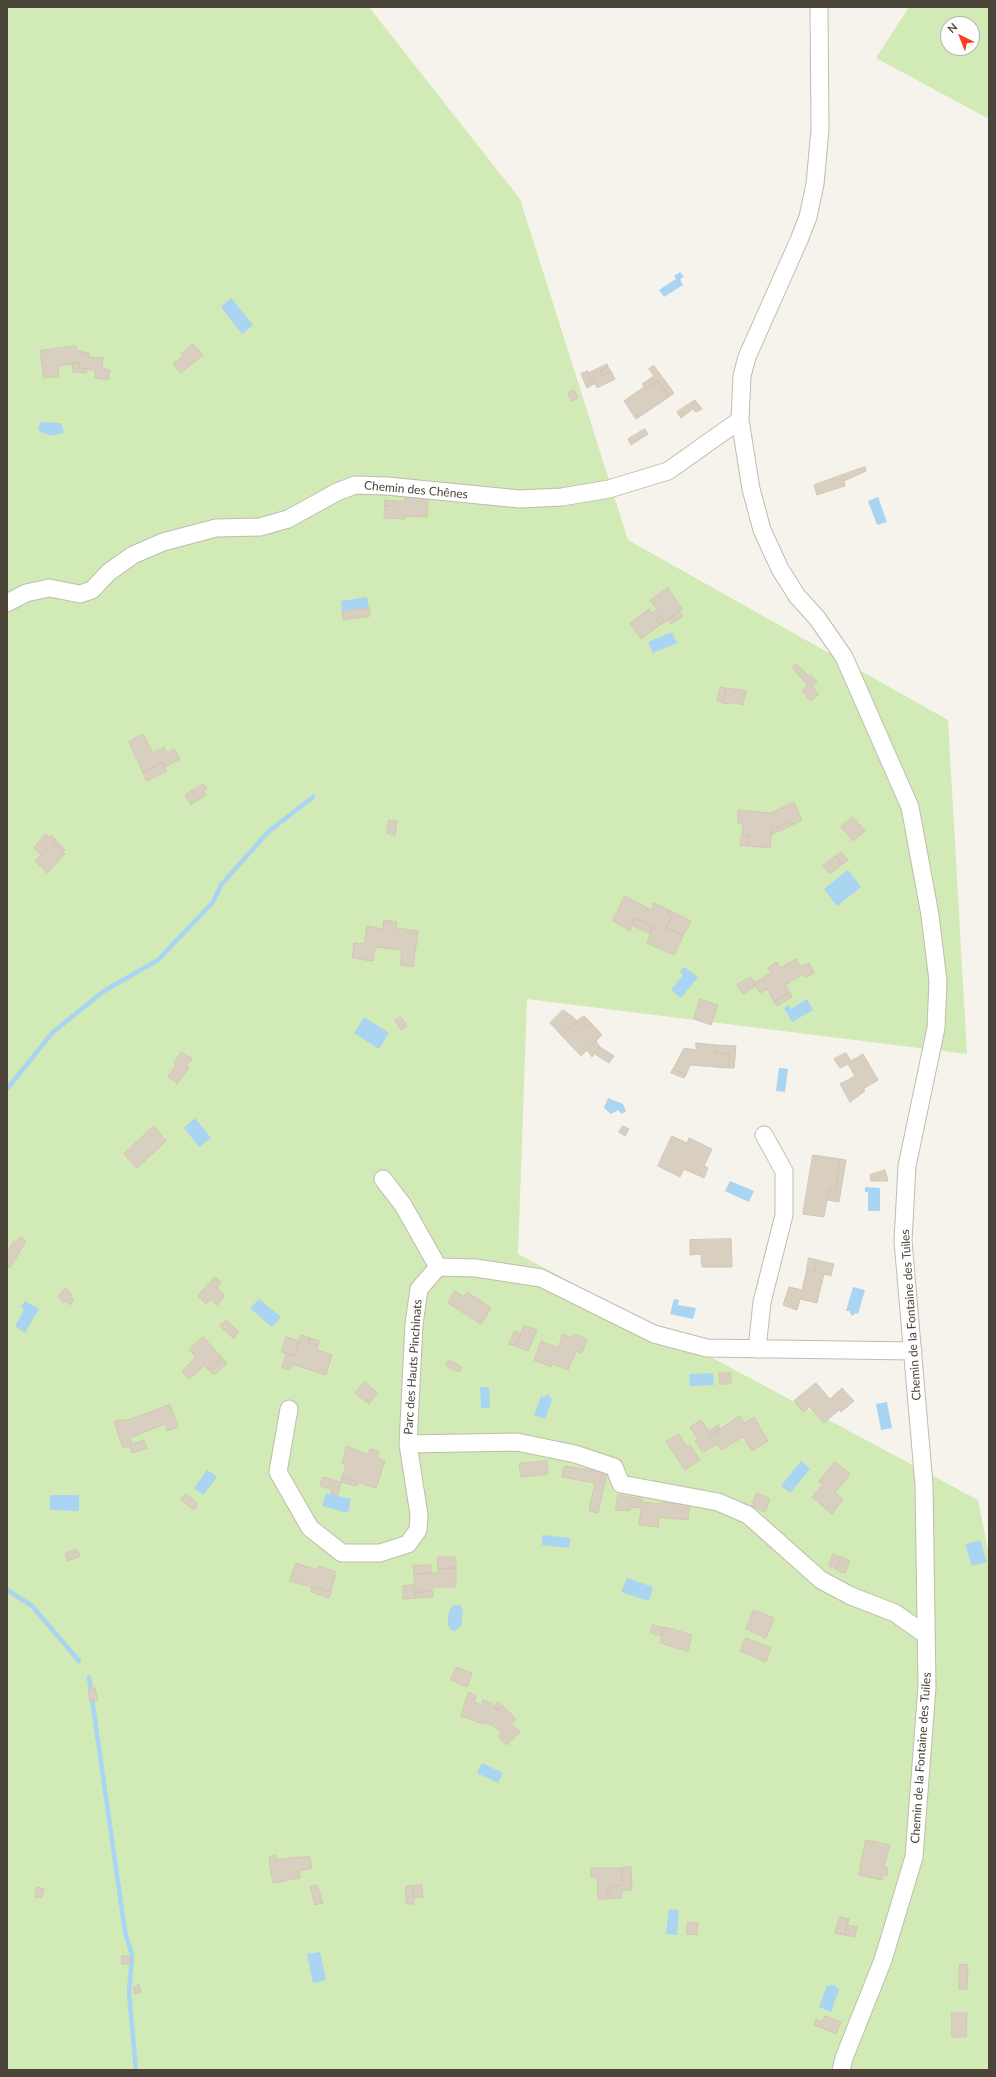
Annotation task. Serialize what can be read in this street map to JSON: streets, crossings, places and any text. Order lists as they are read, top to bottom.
{
  "streets": {
    "street": ["Chemin des Chênes", "Chemin de la Fontaine des Tuiles", "Parc des Hauts Pinchinats"]
  },
  "crossings": [
    ["Chemin des Chênes", "Chemin de la Fontaine des Tuiles"]
  ],
  "north": "top left"
}
